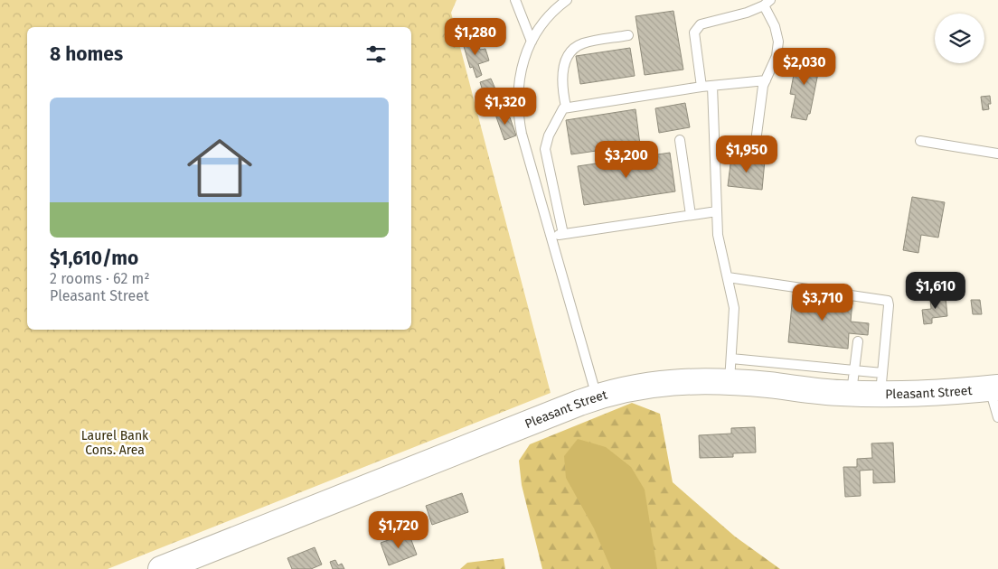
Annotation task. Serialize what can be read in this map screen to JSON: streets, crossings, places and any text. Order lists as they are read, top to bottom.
{
  "streets": {
    "street": ["Pleasant Street"]
  },
  "parks": ["Laurel Bank Cons. Area"],
  "page": {
    "price": [
      "$1,280",
      "$2,030",
      "$1,320",
      "$1,950",
      "$3,200",
      "$1,610",
      "$3,710",
      "$1,720"
    ],
    "heading": "8 homes",
    "list": [
      {
        "name": "$1,610/mo",
        "note": "2 rooms · 62 m² · Pleasant Street"
      }
    ]
  }
}
